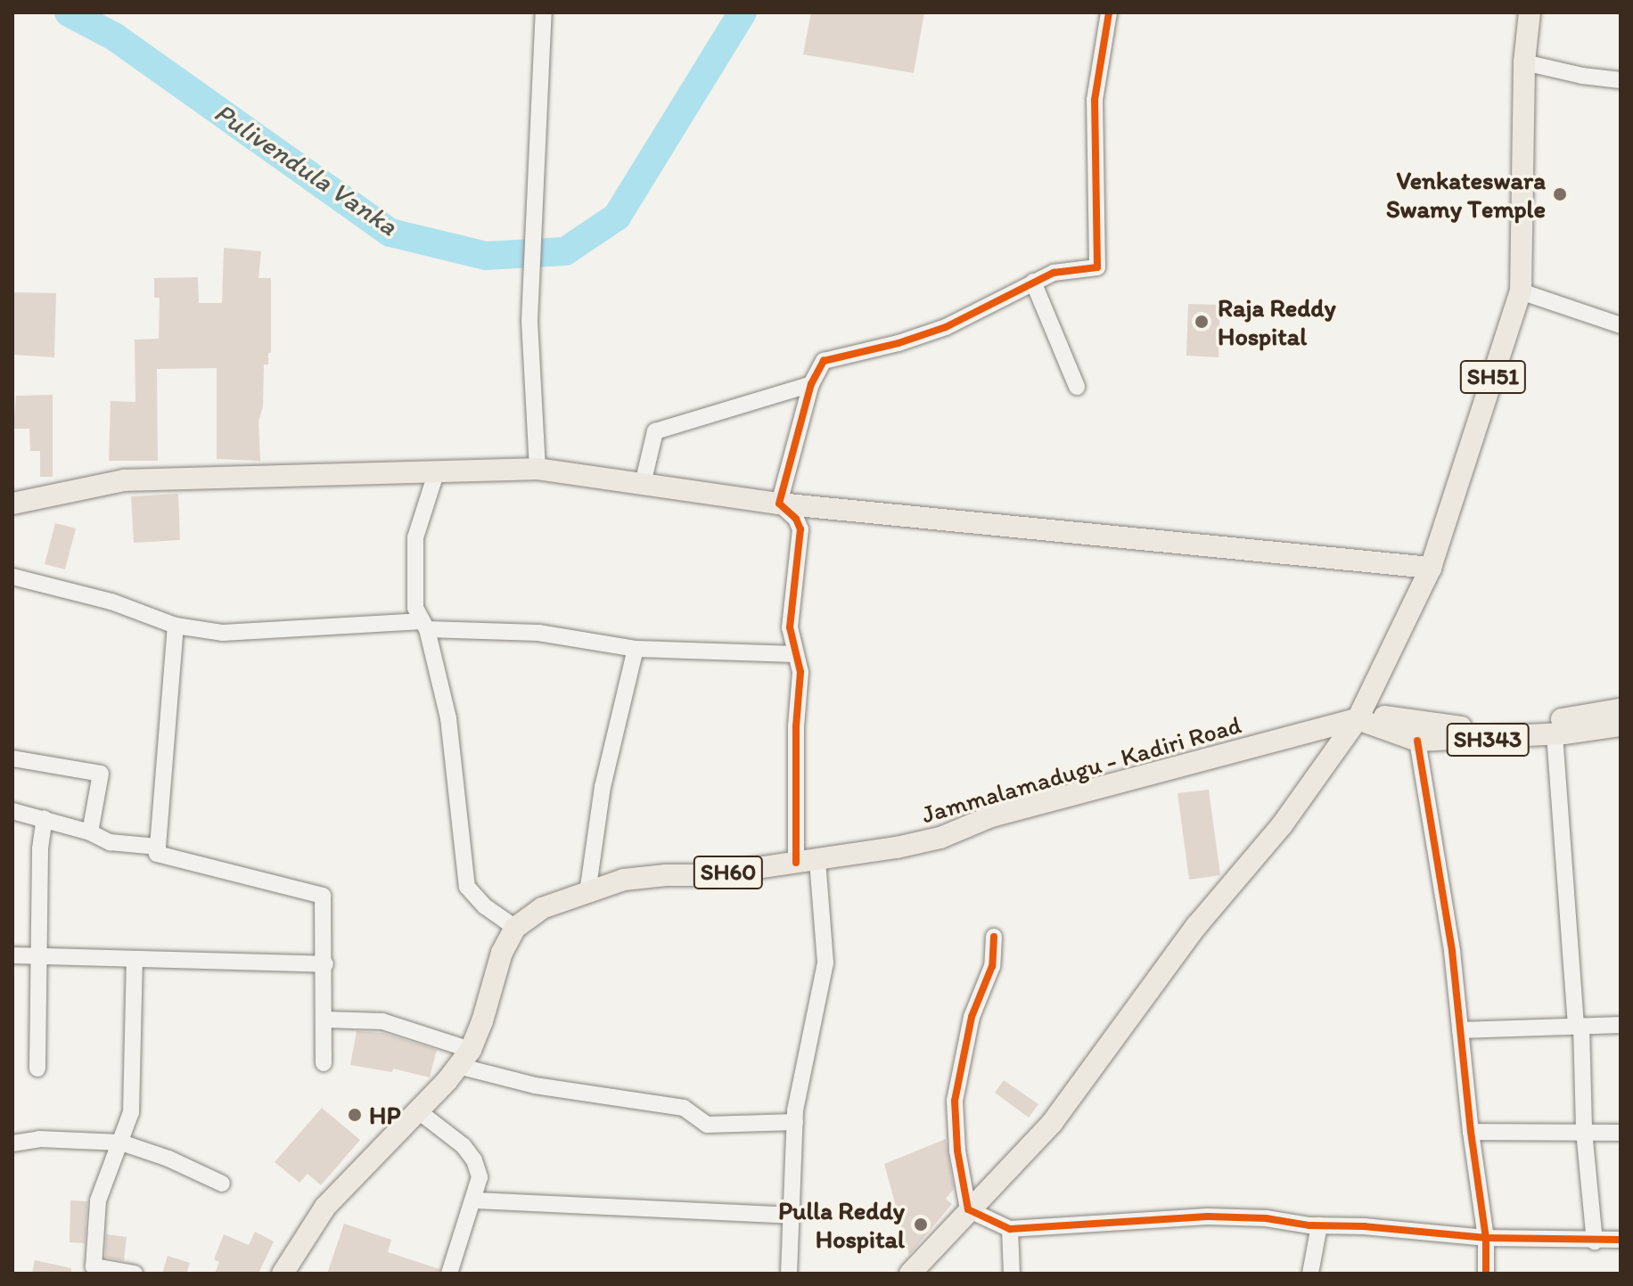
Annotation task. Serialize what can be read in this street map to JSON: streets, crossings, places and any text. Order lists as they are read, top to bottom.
{
  "streets": {
    "main road": [
      "SH51",
      "SH343",
      "Jammalamadugu - Kadiri Road",
      "SH60"
    ]
  },
  "crossings": [
    ["SH51", "SH343"],
    ["SH51", "Jammalamadugu - Kadiri Road"],
    ["SH343", "Jammalamadugu - Kadiri Road"]
  ],
  "water": ["Pulivendula Vanka"],
  "places": [
    "Venkateswara Swamy Temple",
    "Raja Reddy Hospital",
    "HP",
    "Pulla Reddy Hospital"
  ]
}
